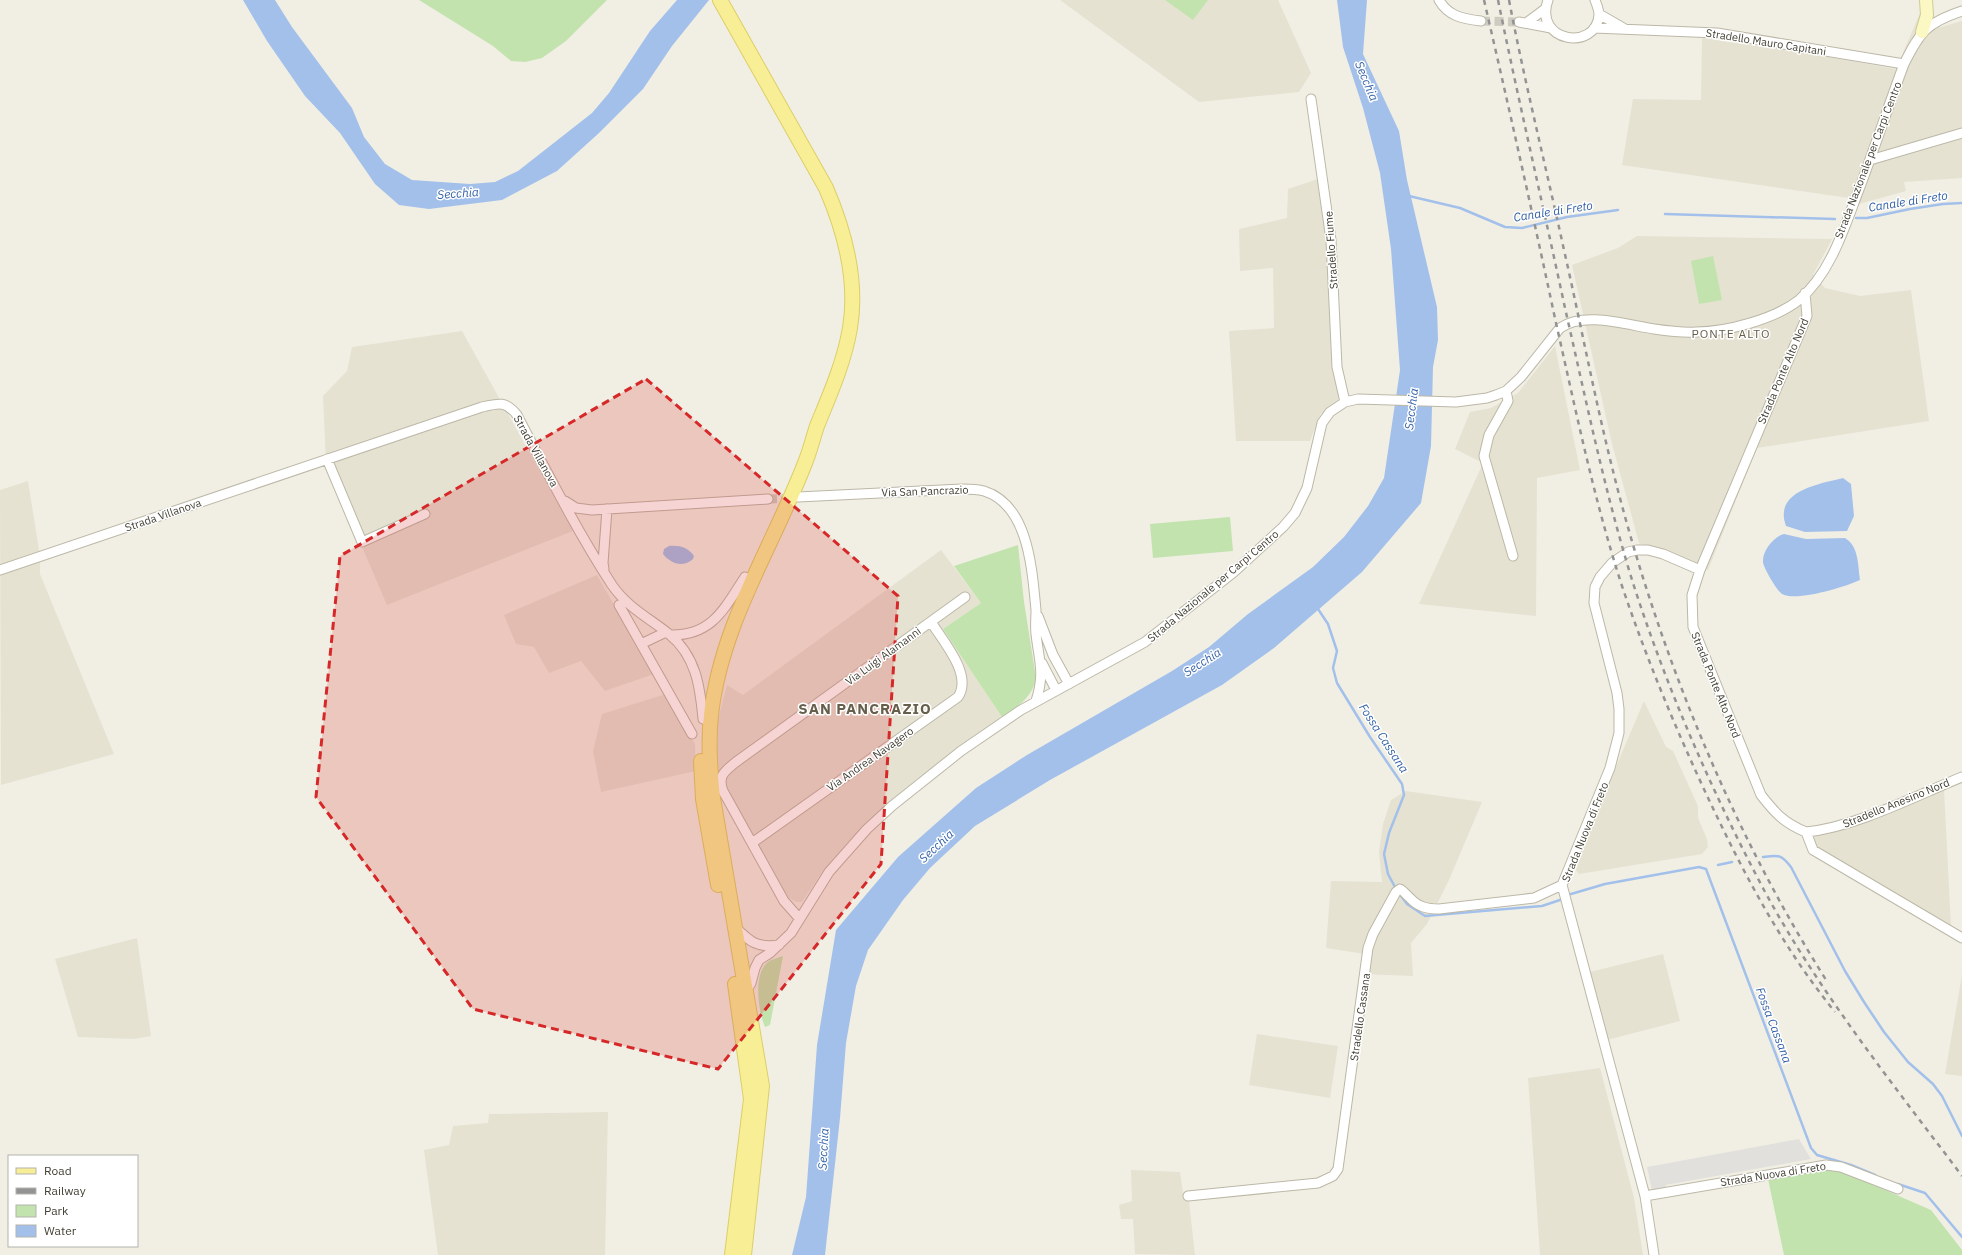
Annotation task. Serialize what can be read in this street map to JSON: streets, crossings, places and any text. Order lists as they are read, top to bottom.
{
  "streets": {
    "street": [
      "Stradello Mauro Capitani",
      "Strada Nazionale per Carpi Centro",
      "Stradello Fiume",
      "Strada Ponte Alto Nord",
      "Strada Villanova",
      "Via San Pancrazio",
      "Via Luigi Alamanni",
      "Via Andrea Navagero",
      "Stradello Anesino Nord",
      "Strada Nuova di Freto",
      "Stradello Cassana"
    ]
  },
  "crossings": [
    ["Stradello Mauro Capitani", "Strada Nazionale per Carpi Centro"],
    ["Strada Nazionale per Carpi Centro", "Stradello Fiume"],
    ["Strada Nazionale per Carpi Centro", "Strada Ponte Alto Nord"],
    ["Strada Nazionale per Carpi Centro", "Via San Pancrazio"],
    ["Strada Nazionale per Carpi Centro", "Via Luigi Alamanni"],
    ["Strada Ponte Alto Nord", "Stradello Anesino Nord"],
    ["Strada Ponte Alto Nord", "Strada Nuova di Freto"],
    ["Via Luigi Alamanni", "Via Andrea Navagero"],
    ["Strada Nuova di Freto", "Stradello Cassana"]
  ],
  "districts": ["PONTE ALTO", "SAN PANCRAZIO"],
  "water": ["Secchia", "Canale di Freto", "Fossa Cassana"],
  "legend": [
    "Road",
    "Railway",
    "Park",
    "Water"
  ]
}
